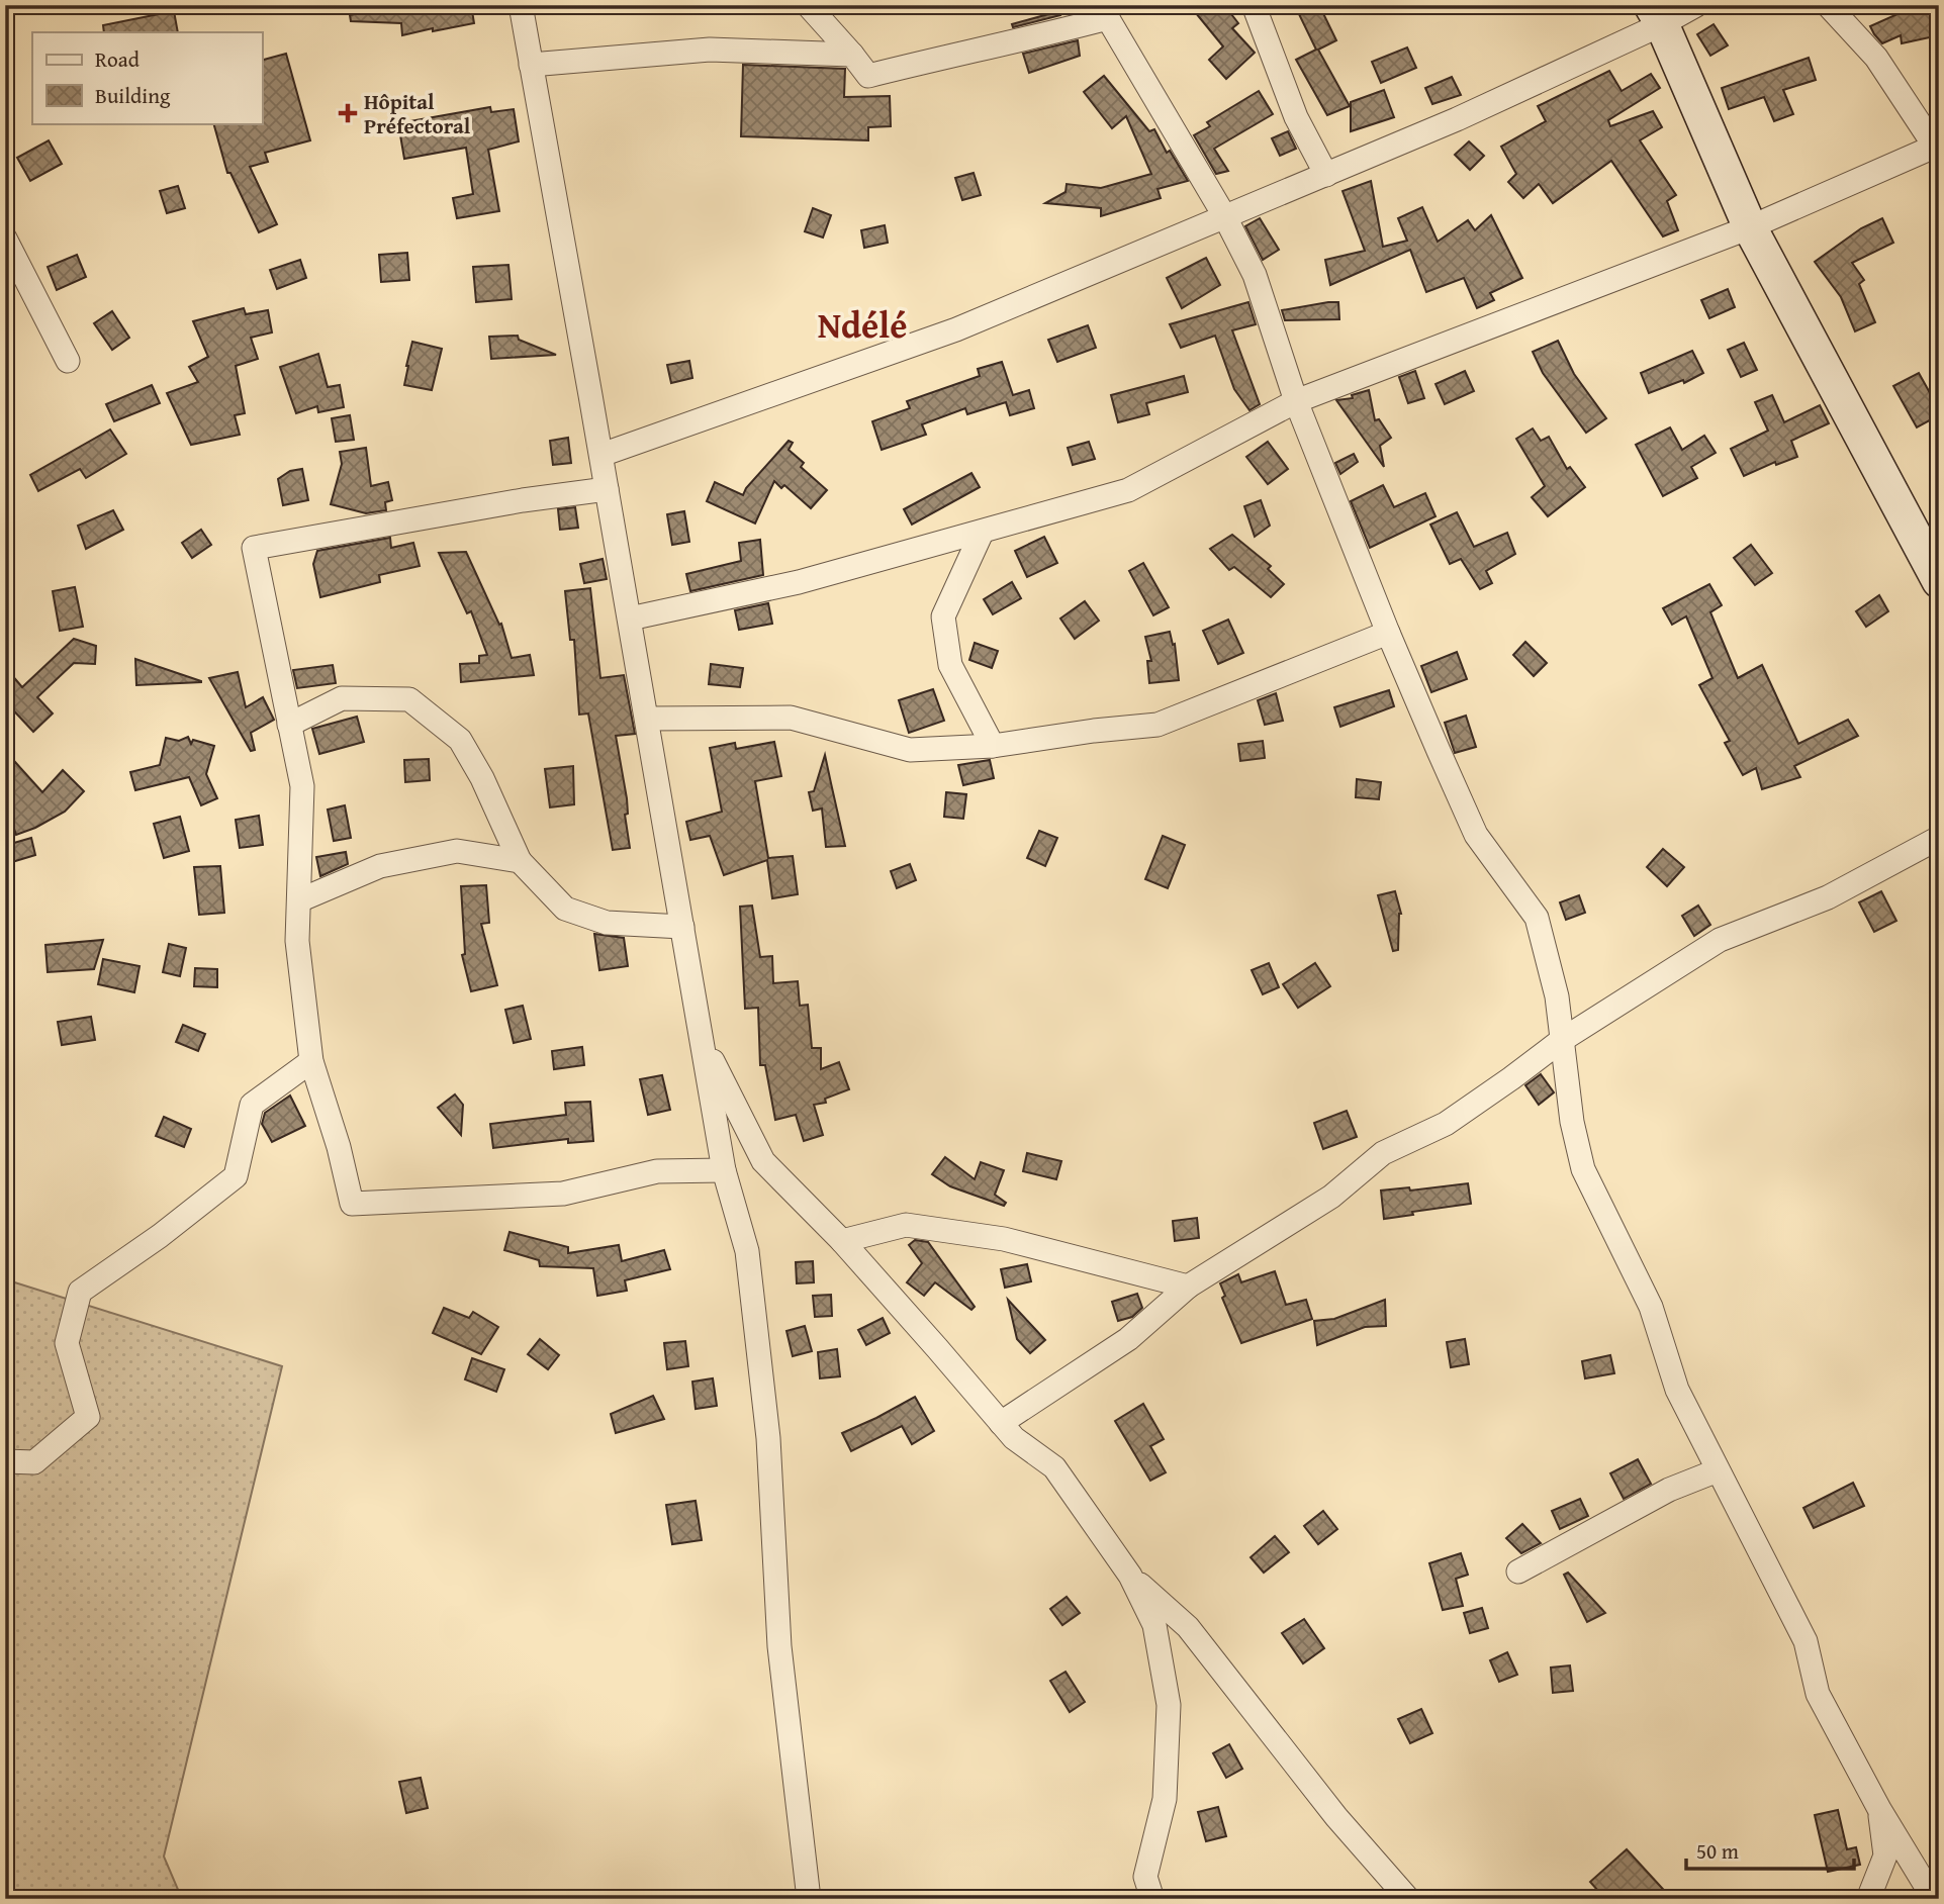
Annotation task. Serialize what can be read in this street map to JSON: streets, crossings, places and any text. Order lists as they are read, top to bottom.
{
  "districts": ["Ndélé"],
  "places": {
    "health": ["Hôpital Préfectoral"]
  },
  "legend": ["Road", "Building"],
  "scale_bar": "50 m"
}
